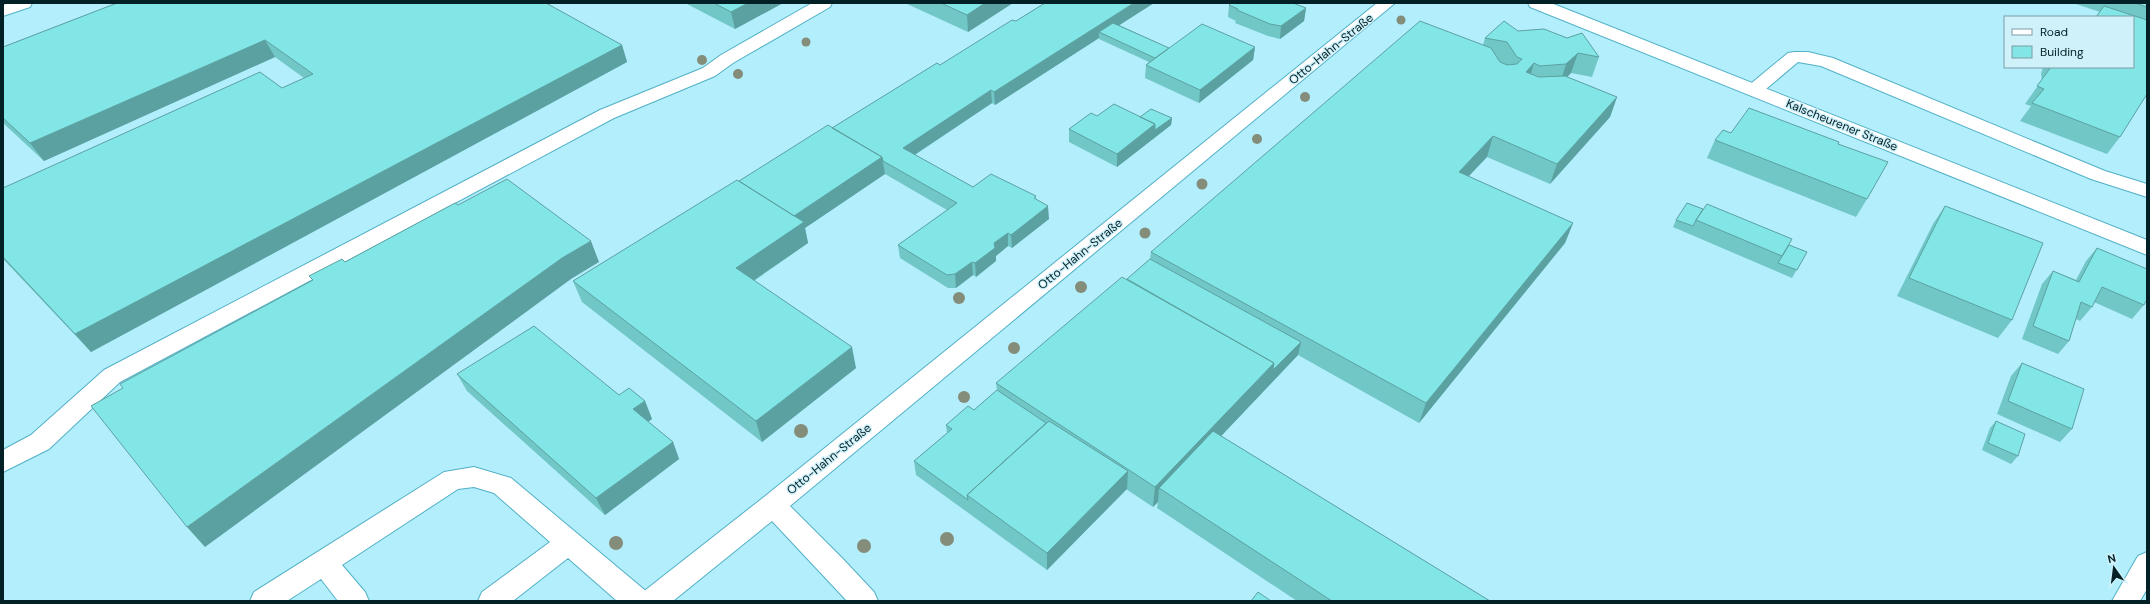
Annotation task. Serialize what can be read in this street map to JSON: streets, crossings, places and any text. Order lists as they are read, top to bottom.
{
  "streets": {
    "street": ["Otto-Hahn-Straße", "Kalscheurener Straße"]
  },
  "legend": ["Road", "Building"],
  "north": "top"
}
